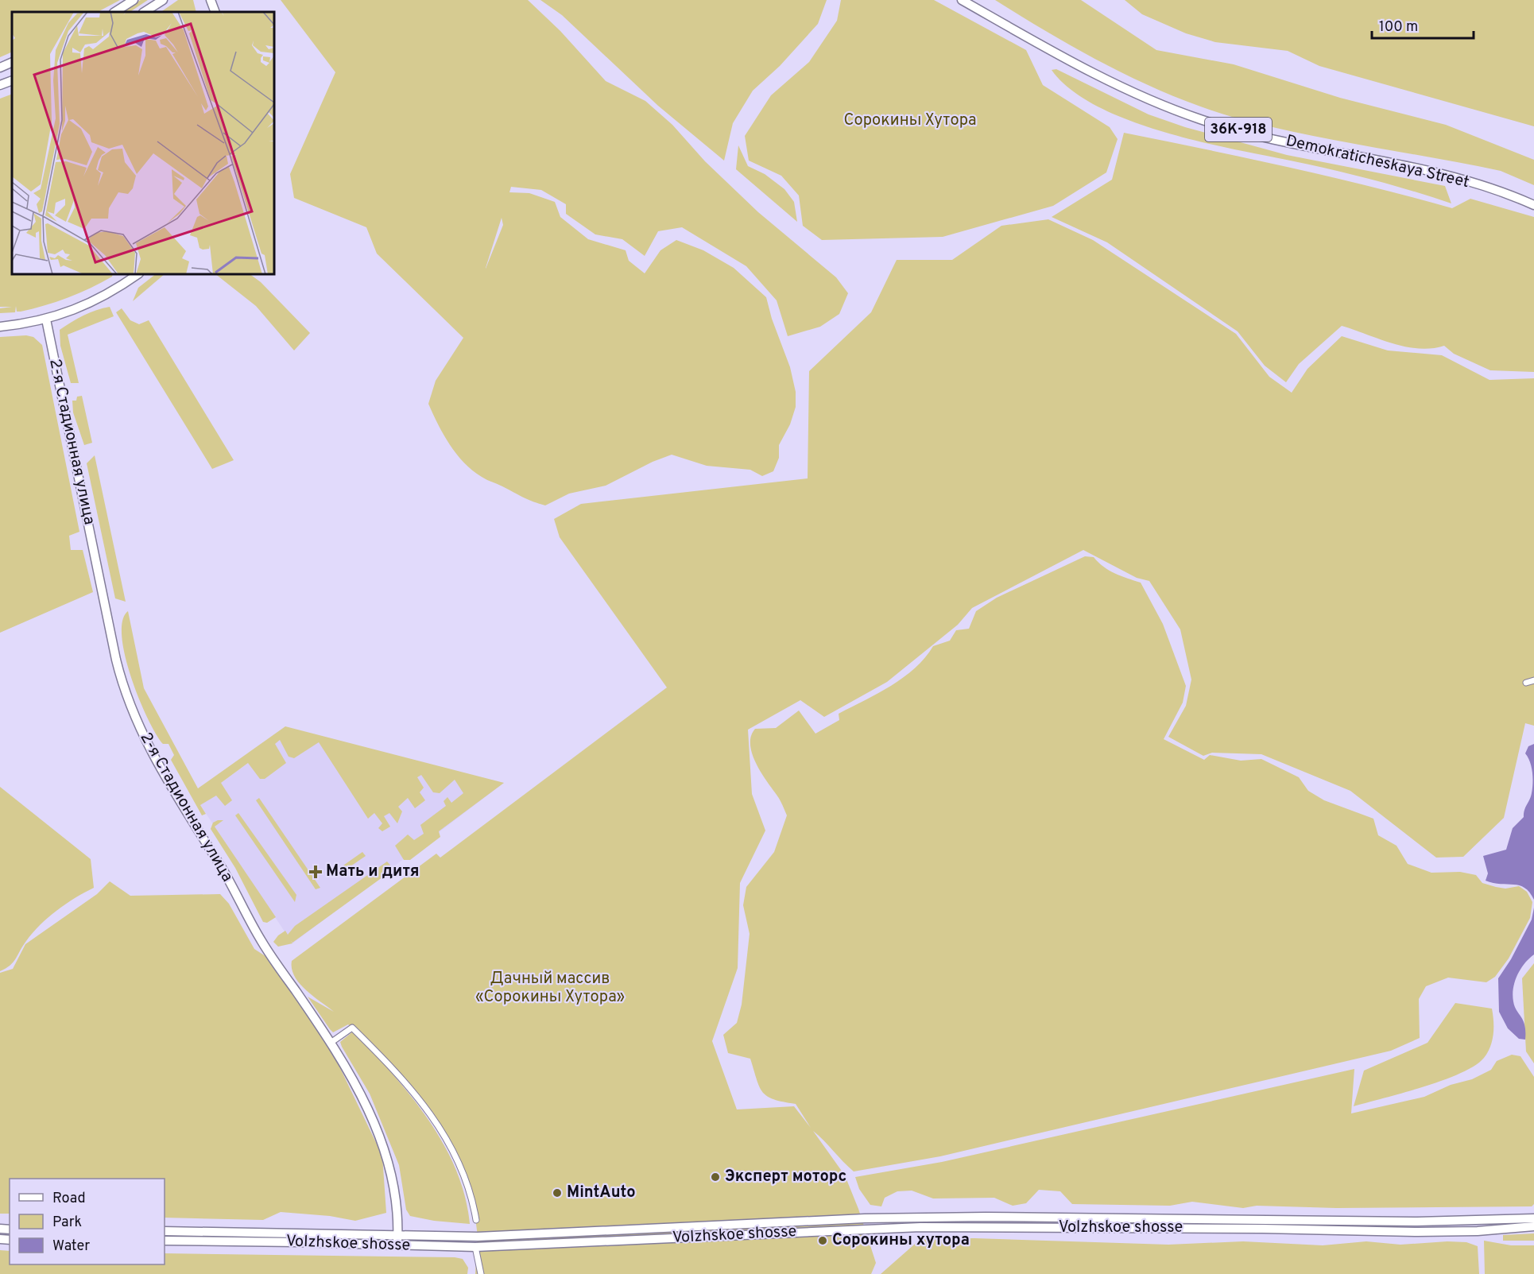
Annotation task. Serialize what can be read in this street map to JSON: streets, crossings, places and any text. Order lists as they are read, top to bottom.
{
  "streets": {
    "main road": [
      "36К-918",
      "Demokraticheskaya Street",
      "2-я Стадионная улица",
      "Volzhskoe shosse"
    ]
  },
  "crossings": [
    ["2-я Стадионная улица", "Volzhskoe shosse"]
  ],
  "parks": ["Сорокины Хутора", "Дачный массив «Сорокины Хутора»"],
  "places": {
    "health": ["Мать и дитя"],
    "other": ["Эксперт моторс", "MintAuto", "Сорокины хутора"]
  },
  "legend": ["Road", "Park", "Water"],
  "scale_bar": "100 m"
}
